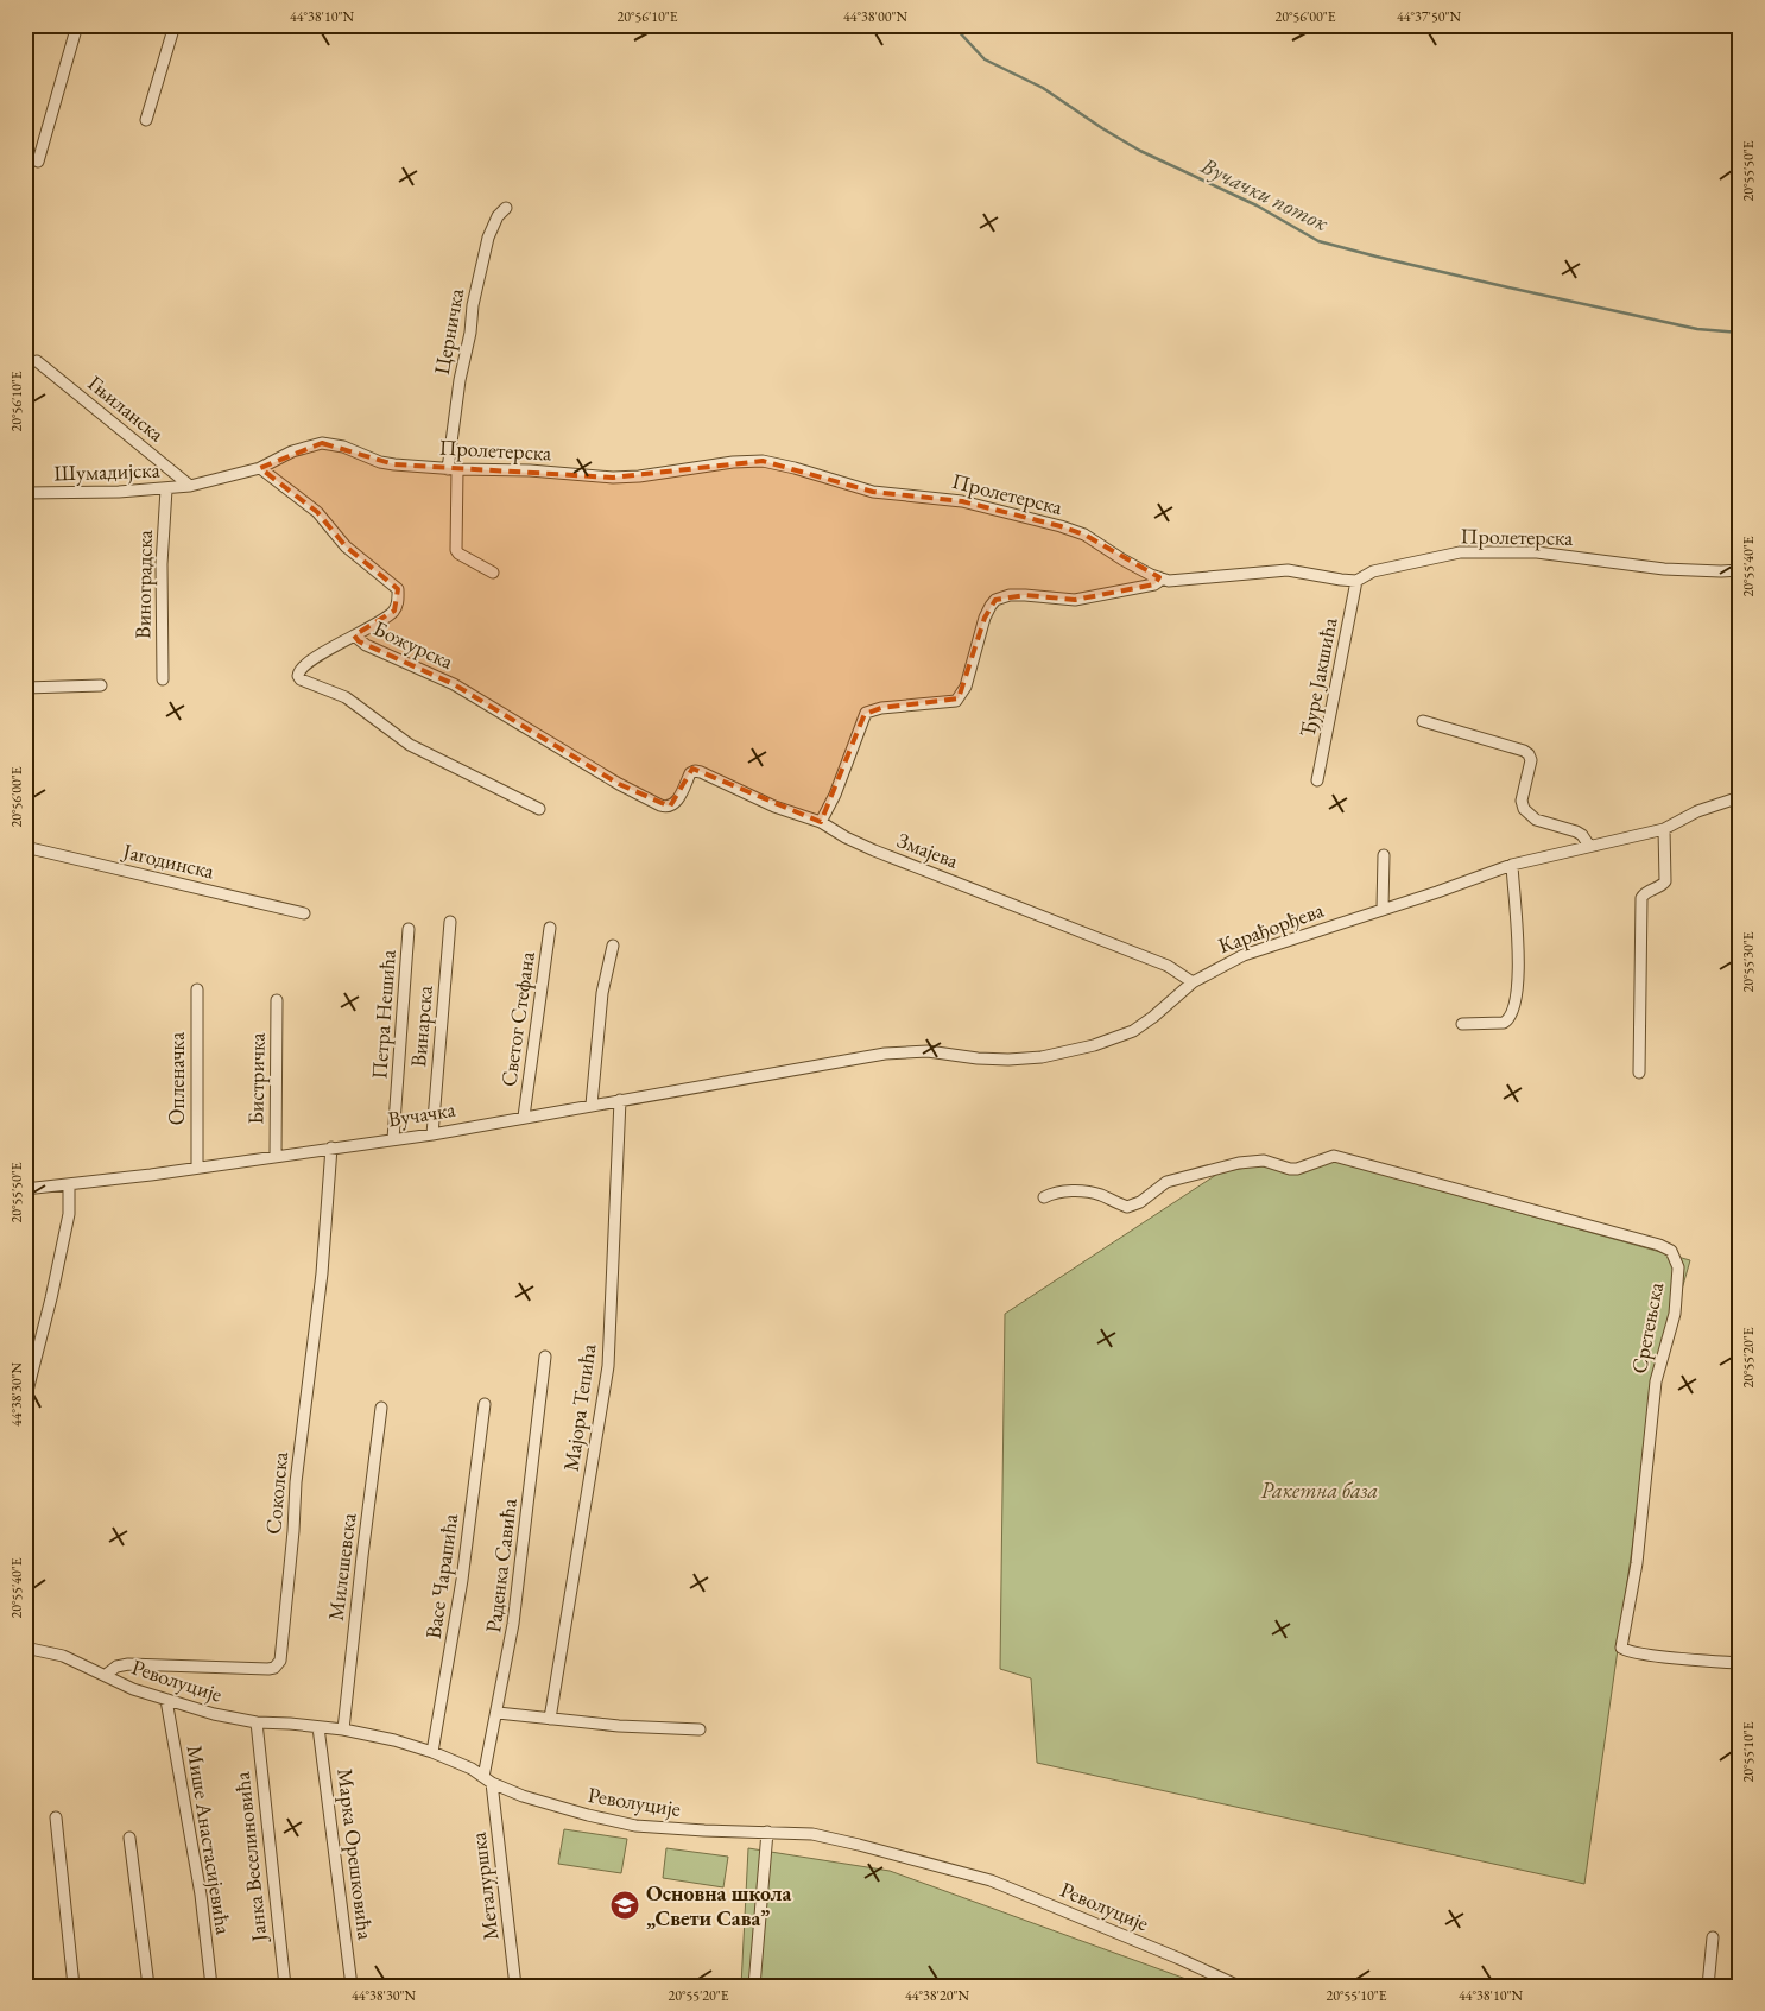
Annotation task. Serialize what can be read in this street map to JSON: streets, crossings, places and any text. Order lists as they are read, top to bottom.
{
  "streets": {
    "street": [
      "Церничка",
      "Гњиланска",
      "Пролетерска",
      "Шумадијска",
      "Виноградска",
      "Божурска",
      "Ђуре Јакшића",
      "Змајева",
      "Јагодинска",
      "Карађорђева",
      "Петра Нешића",
      "Светог Стефана",
      "Винарска",
      "Опленачка",
      "Бистричка",
      "Вучачка",
      "Сретењска",
      "Мајора Тепића",
      "Соколска",
      "Раденка Савића",
      "Милешевска",
      "Васе Чарапића",
      "Револуције",
      "Мише Анастасијевића",
      "Марка Орешковића",
      "Јанка Веселиновића",
      "Металуршка"
    ]
  },
  "crossings": [
    ["Церничка", "Пролетерска"],
    ["Гњиланска", "Пролетерска"],
    ["Гњиланска", "Шумадијска"],
    ["Пролетерска", "Шумадијска"],
    ["Пролетерска", "Ђуре Јакшића"],
    ["Шумадијска", "Виноградска"],
    ["Божурска", "Змајева"],
    ["Змајева", "Карађорђева"],
    ["Карађорђева", "Вучачка"],
    ["Петра Нешића", "Вучачка"],
    ["Светог Стефана", "Вучачка"],
    ["Винарска", "Вучачка"],
    ["Опленачка", "Вучачка"],
    ["Бистричка", "Вучачка"],
    ["Вучачка", "Мајора Тепића"],
    ["Вучачка", "Соколска"],
    ["Соколска", "Револуције"],
    ["Раденка Савића", "Револуције"],
    ["Раденка Савића", "Металуршка"],
    ["Милешевска", "Револуције"],
    ["Васе Чарапића", "Револуције"],
    ["Револуције", "Мише Анастасијевића"],
    ["Револуције", "Марка Орешковића"],
    ["Револуције", "Јанка Веселиновића"],
    ["Револуције", "Металуршка"]
  ],
  "water": ["Вучачки поток"],
  "parks": ["Ракетна база"],
  "places": {
    "school or university": ["Основна школа „Свети Сава”"]
  },
  "coordinates": [
    "44°38'10\"N",
    "20°56'10\"E",
    "44°38'00\"N",
    "20°56'00\"E",
    "44°37'50\"N",
    "20°55'50\"E",
    "20°55'40\"E",
    "20°55'30\"E",
    "20°55'20\"E",
    "44°38'30\"N",
    "20°55'10\"E",
    "44°38'20\"N"
  ]
}
